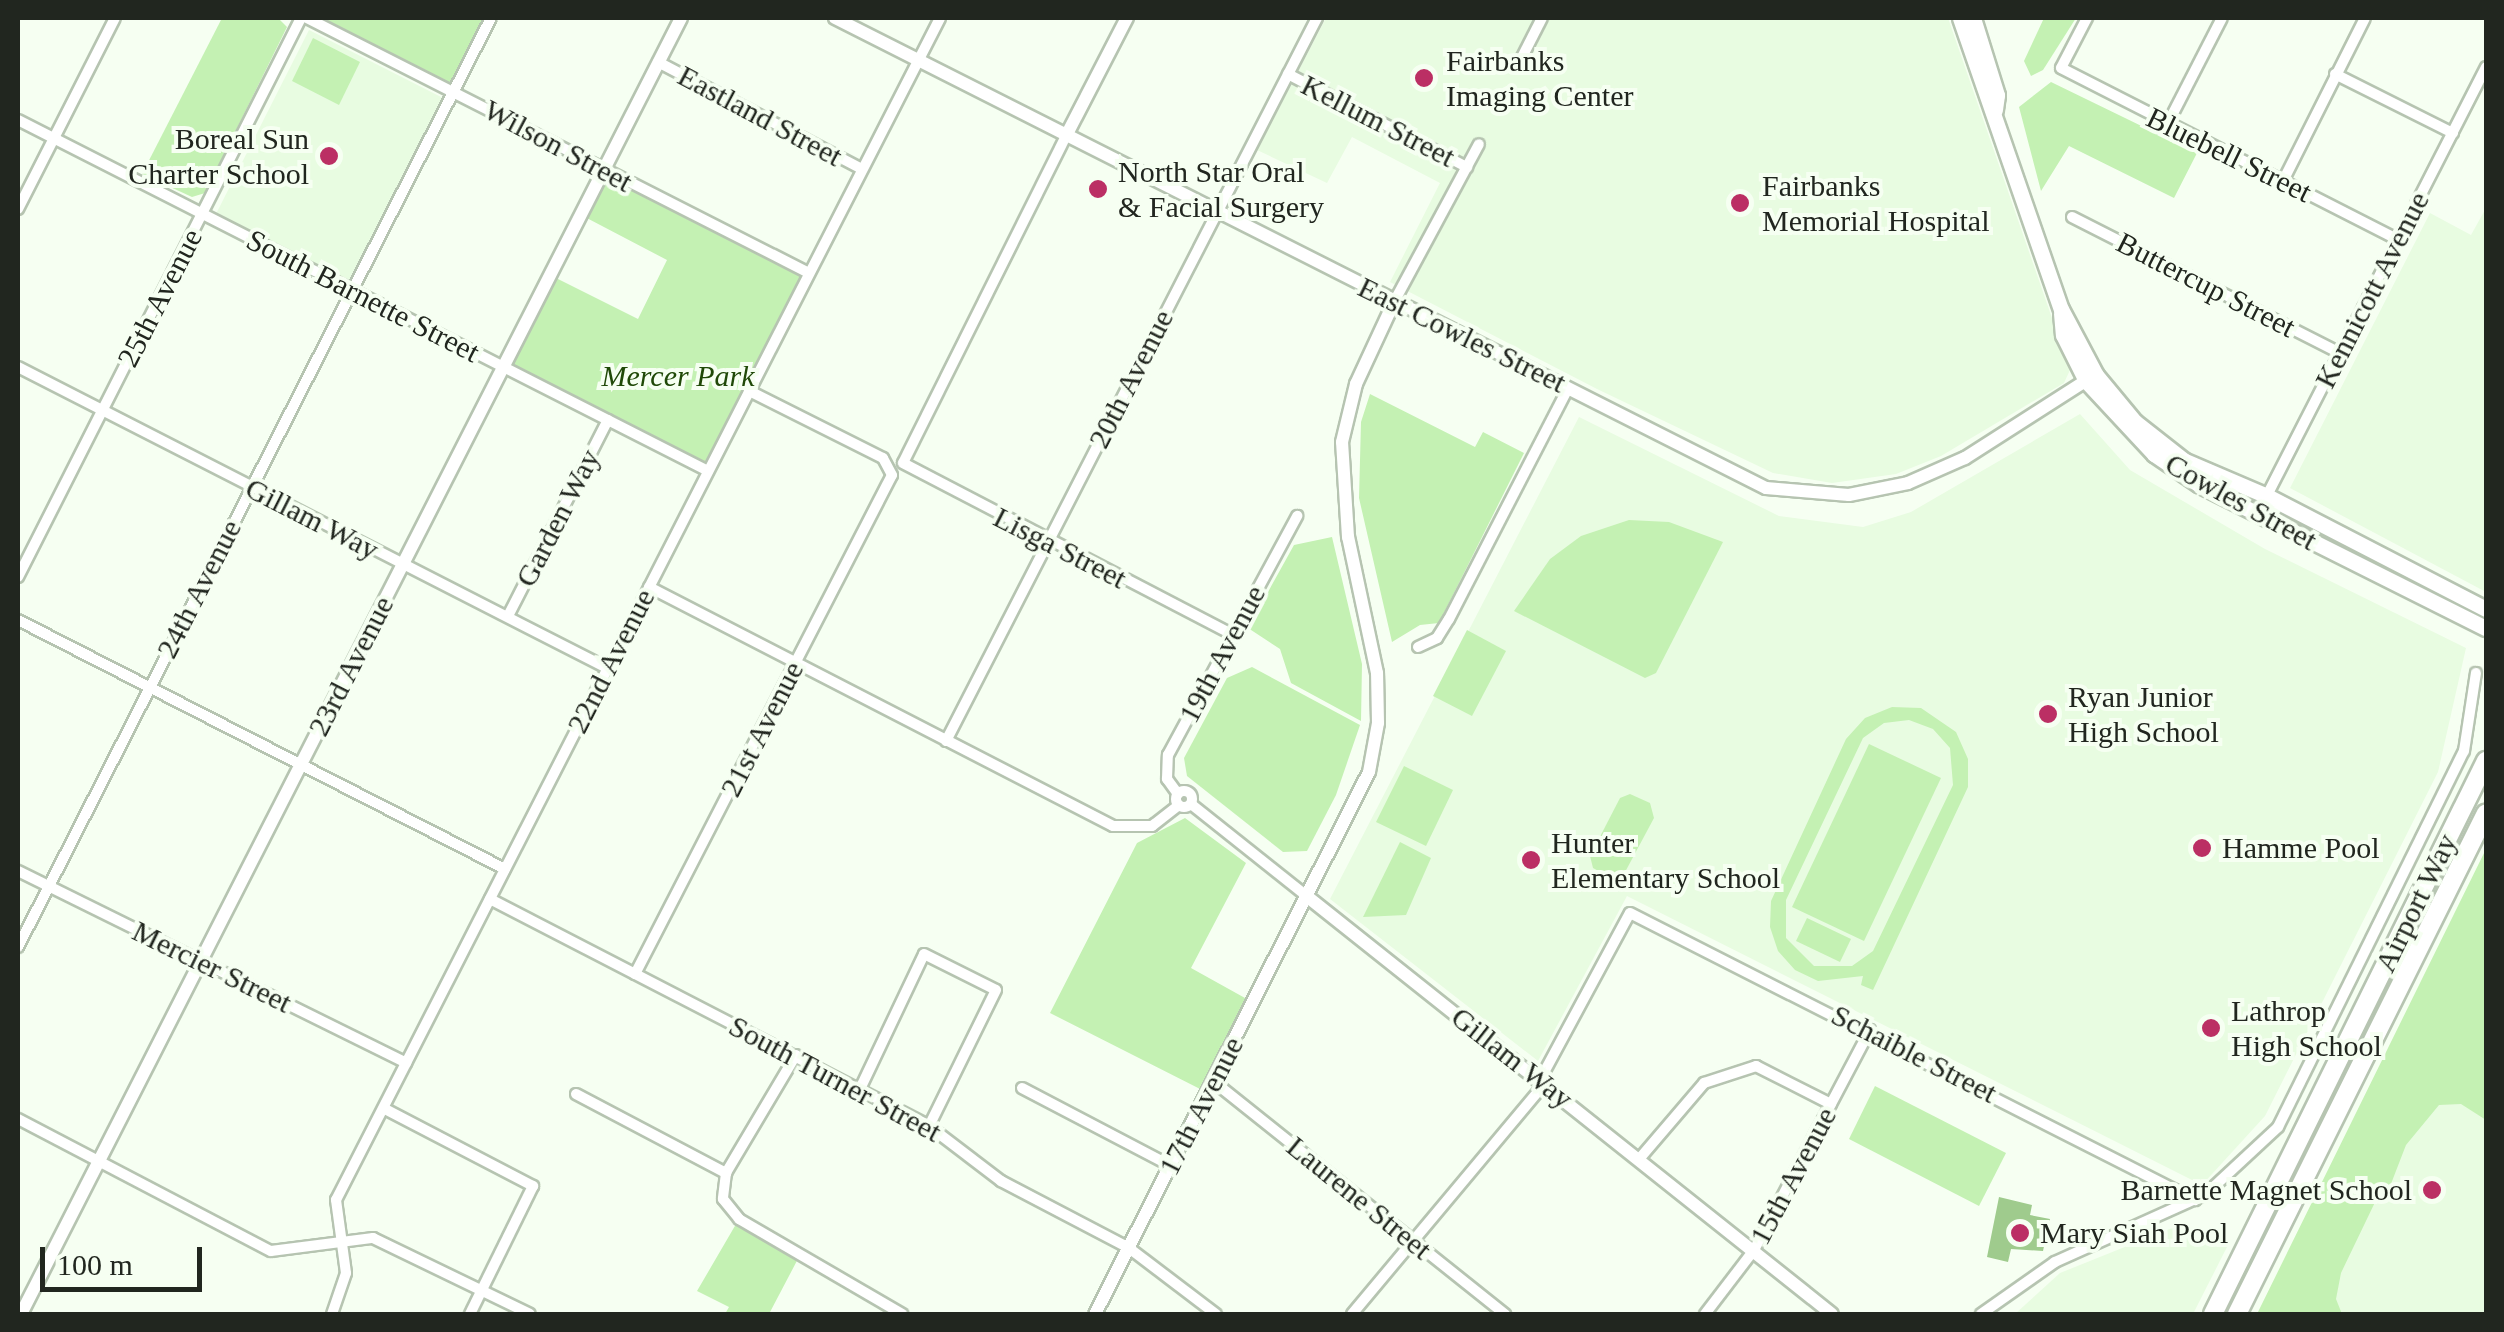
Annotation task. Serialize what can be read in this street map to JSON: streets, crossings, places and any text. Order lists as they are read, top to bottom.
{
  "streets": {
    "main road": ["Cowles Street", "Airport Way"],
    "street": [
      "Eastland Street",
      "Kellum Street",
      "Wilson Street",
      "Bluebell Street",
      "Buttercup Street",
      "Kennicott Avenue",
      "South Barnette Street",
      "25th Avenue",
      "East Cowles Street",
      "20th Avenue",
      "Garden Way",
      "Gillam Way",
      "Lisga Street",
      "24th Avenue",
      "19th Avenue",
      "22nd Avenue",
      "23rd Avenue",
      "21st Avenue",
      "Mercier Street",
      "Schaible Street",
      "South Turner Street",
      "17th Avenue",
      "15th Avenue",
      "Laurene Street"
    ]
  },
  "crossings": [
    ["Eastland Street", "22nd Avenue"],
    ["Eastland Street", "23rd Avenue"],
    ["Kellum Street", "20th Avenue"],
    ["Wilson Street", "25th Avenue"],
    ["Wilson Street", "24th Avenue"],
    ["Wilson Street", "22nd Avenue"],
    ["Wilson Street", "23rd Avenue"],
    ["Bluebell Street", "Kennicott Avenue"],
    ["Buttercup Street", "Kennicott Avenue"],
    ["Kennicott Avenue", "Cowles Street"],
    ["South Barnette Street", "25th Avenue"],
    ["South Barnette Street", "Garden Way"],
    ["South Barnette Street", "24th Avenue"],
    ["South Barnette Street", "22nd Avenue"],
    ["South Barnette Street", "23rd Avenue"],
    ["25th Avenue", "Gillam Way"],
    ["East Cowles Street", "20th Avenue"],
    ["East Cowles Street", "Cowles Street"],
    ["East Cowles Street", "Lisga Street"],
    ["East Cowles Street", "22nd Avenue"],
    ["East Cowles Street", "17th Avenue"],
    ["20th Avenue", "Lisga Street"],
    ["Garden Way", "Gillam Way"],
    ["Gillam Way", "24th Avenue"],
    ["Gillam Way", "19th Avenue"],
    ["Gillam Way", "22nd Avenue"],
    ["Gillam Way", "23rd Avenue"],
    ["Gillam Way", "Schaible Street"],
    ["Gillam Way", "17th Avenue"],
    ["Gillam Way", "15th Avenue"],
    ["Lisga Street", "19th Avenue"],
    ["24th Avenue", "Mercier Street"],
    ["22nd Avenue", "21st Avenue"],
    ["22nd Avenue", "Mercier Street"],
    ["22nd Avenue", "South Turner Street"],
    ["23rd Avenue", "Mercier Street"],
    ["21st Avenue", "South Turner Street"],
    ["Schaible Street", "15th Avenue"],
    ["South Turner Street", "17th Avenue"],
    ["17th Avenue", "Laurene Street"]
  ],
  "parks": ["Mercer Park"],
  "places": [
    "Fairbanks Imaging Center",
    "Boreal Sun Charter School",
    "North Star Oral & Facial Surgery",
    "Fairbanks Memorial Hospital",
    "Ryan Junior High School",
    "Hamme Pool",
    "Hunter Elementary School",
    "Lathrop High School",
    "Barnette Magnet School",
    "Mary Siah Pool"
  ],
  "scale_bar": "100 m"
}
